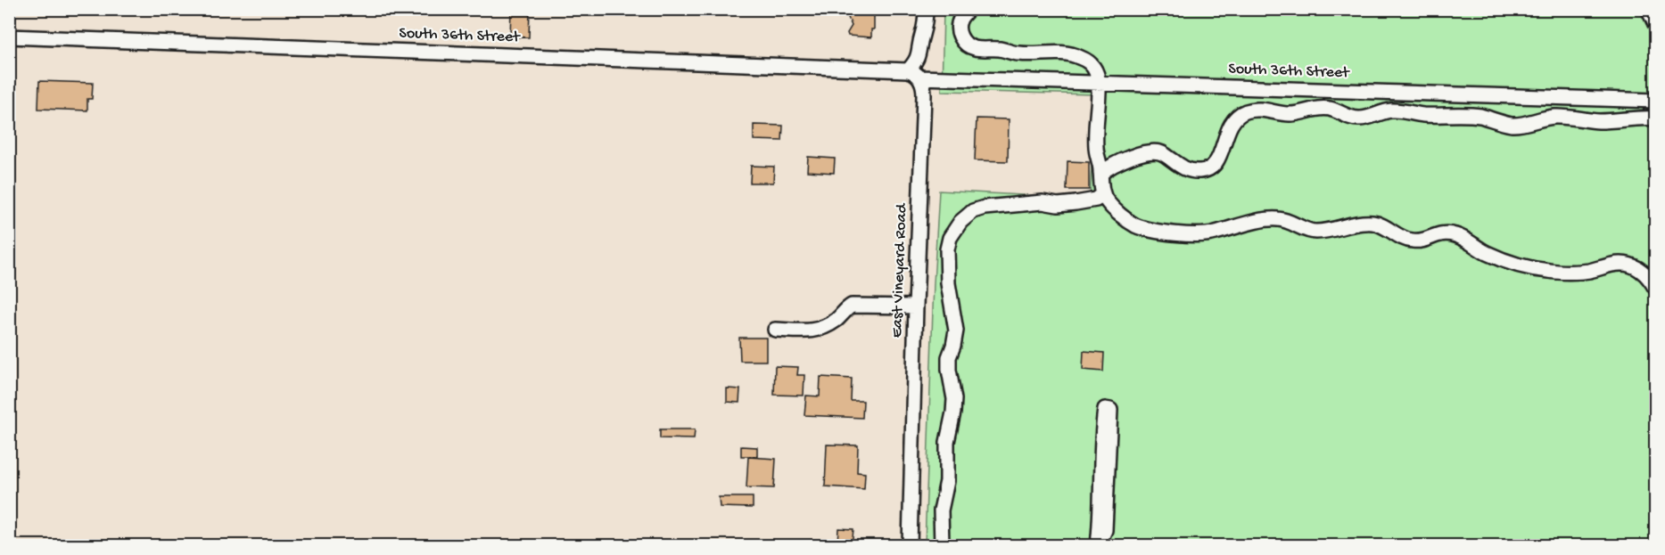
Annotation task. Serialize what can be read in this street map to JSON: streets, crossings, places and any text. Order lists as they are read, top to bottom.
{
  "streets": {
    "street": ["South 36th Street", "East Vineyard Road"]
  },
  "crossings": [
    ["South 36th Street", "East Vineyard Road"]
  ]
}
